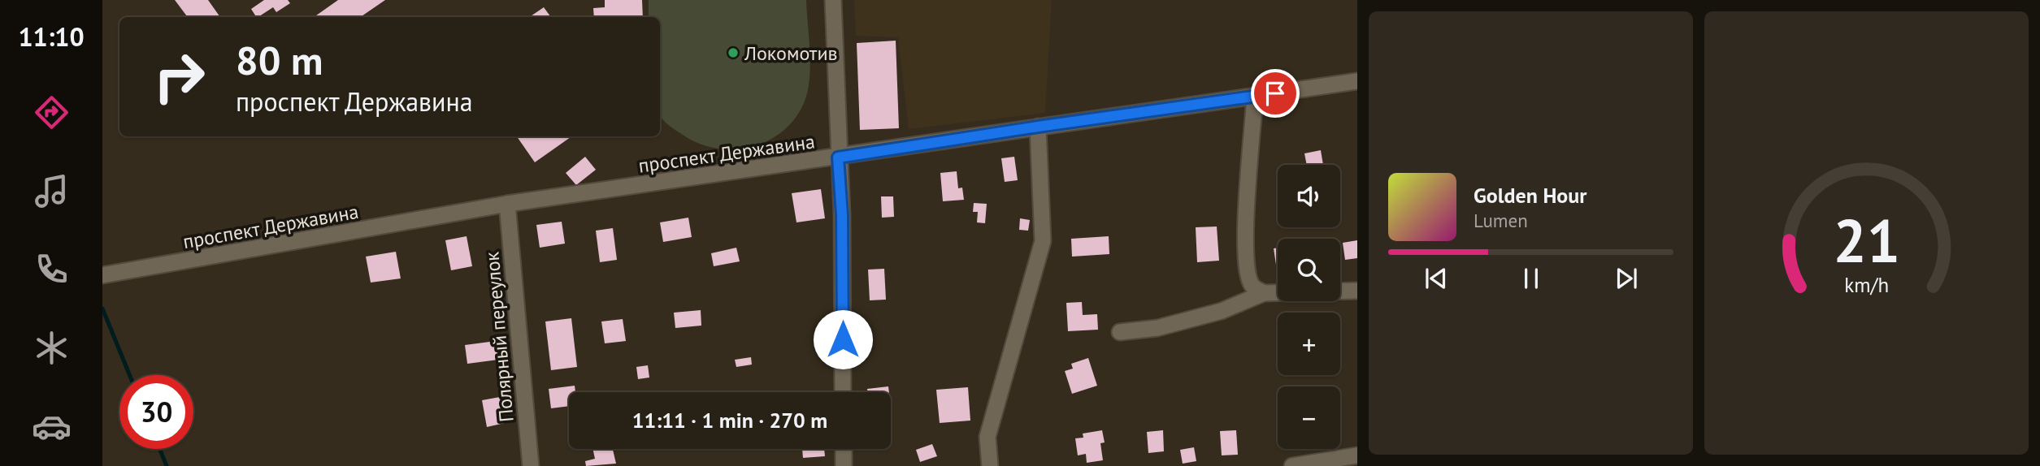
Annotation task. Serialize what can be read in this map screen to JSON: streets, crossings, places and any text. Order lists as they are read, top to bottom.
{
  "streets": {
    "street": ["проспект Державина", "Полярный переулок"]
  },
  "crossings": [
    ["проспект Державина", "Полярный переулок"]
  ],
  "places": ["Локомотив"],
  "page": {
    "tabs": "11:10",
    "turn": ["80 m", "проспект Державина"],
    "map_buttons": ["+", "−"],
    "song": ["Golden Hour", "Lumen"],
    "limit": "30",
    "trip": "11:11 · 1 min · 270 m",
    "gauge": ["21", "km/h"]
  }
}
